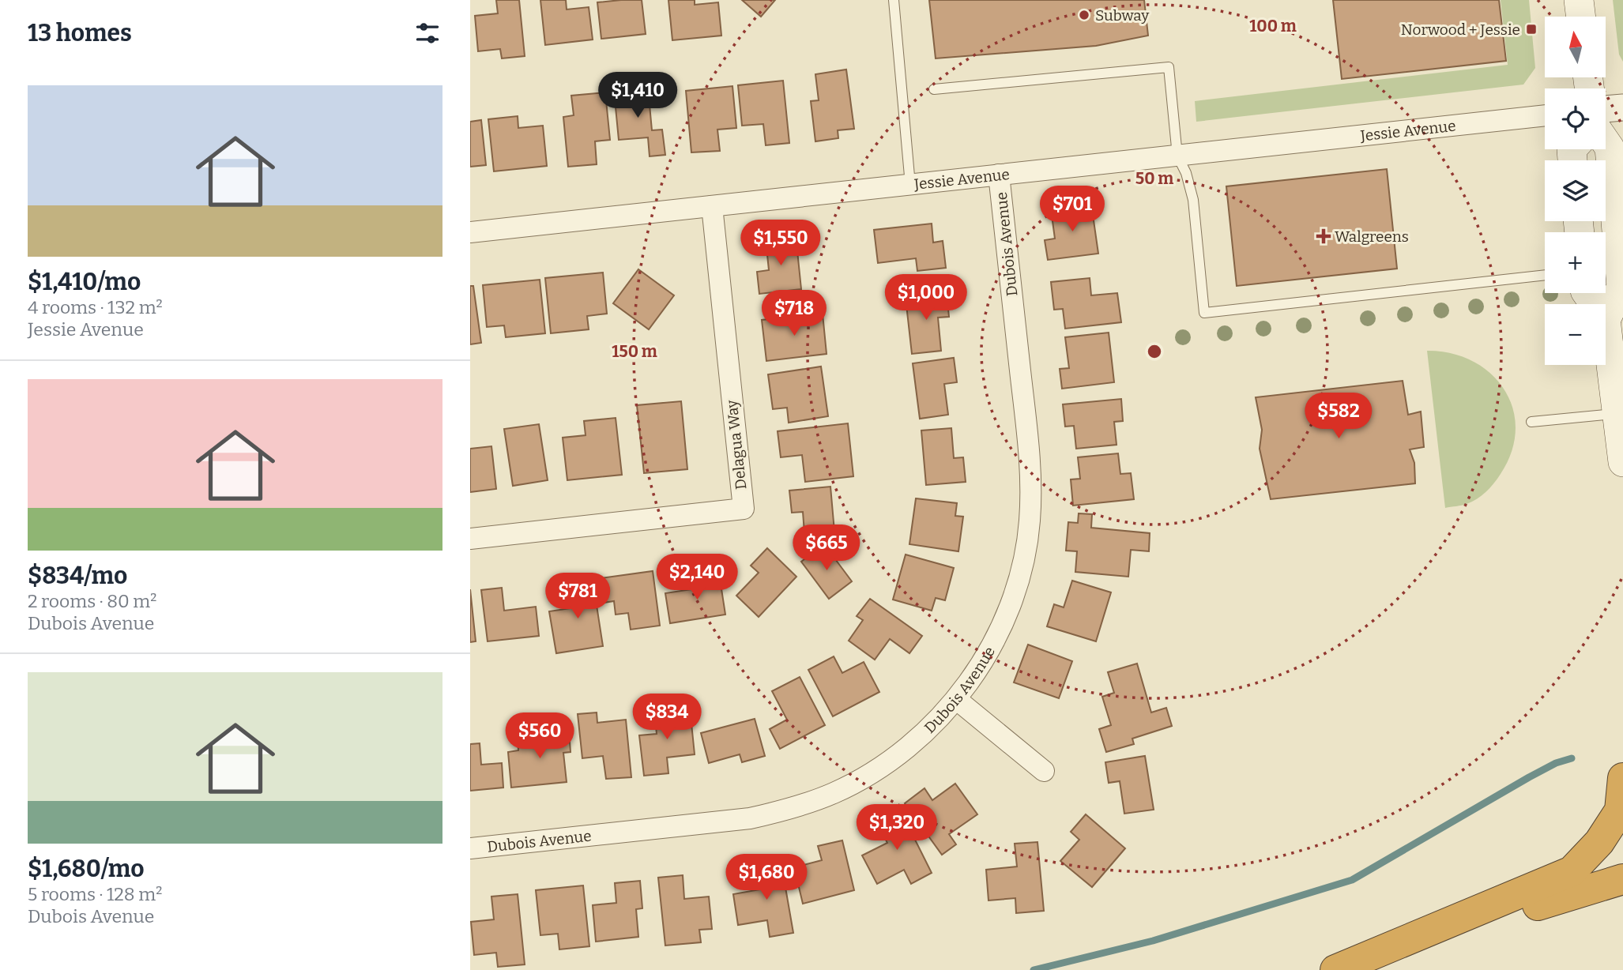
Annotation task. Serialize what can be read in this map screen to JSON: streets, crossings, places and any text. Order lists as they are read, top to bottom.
{
  "streets": {
    "street": ["Jessie Avenue", "Dubois Avenue", "Delagua Way"]
  },
  "crossings": [
    ["Jessie Avenue", "Dubois Avenue"],
    ["Jessie Avenue", "Delagua Way"]
  ],
  "places": {
    "other": ["Subway"],
    "transit": ["Norwood + Jessie"],
    "health": ["Walgreens"]
  },
  "north": "top",
  "page": {
    "heading": "13 homes",
    "map_buttons": ["+", "−"],
    "list": [
      {
        "name": "$1,410/mo",
        "note": "4 rooms · 132 m² · Jessie Avenue"
      },
      {
        "name": "$834/mo",
        "note": "2 rooms · 80 m² · Dubois Avenue"
      },
      {
        "name": "$1,680/mo",
        "note": "5 rooms · 128 m² · Dubois Avenue"
      }
    ],
    "price": [
      "$1,410",
      "$701",
      "$1,550",
      "$1,000",
      "$718",
      "$582",
      "$665",
      "$2,140",
      "$781",
      "$834",
      "$560",
      "$1,320",
      "$1,680"
    ]
  },
  "rings": ["100 m", "50 m", "150 m"]
}
